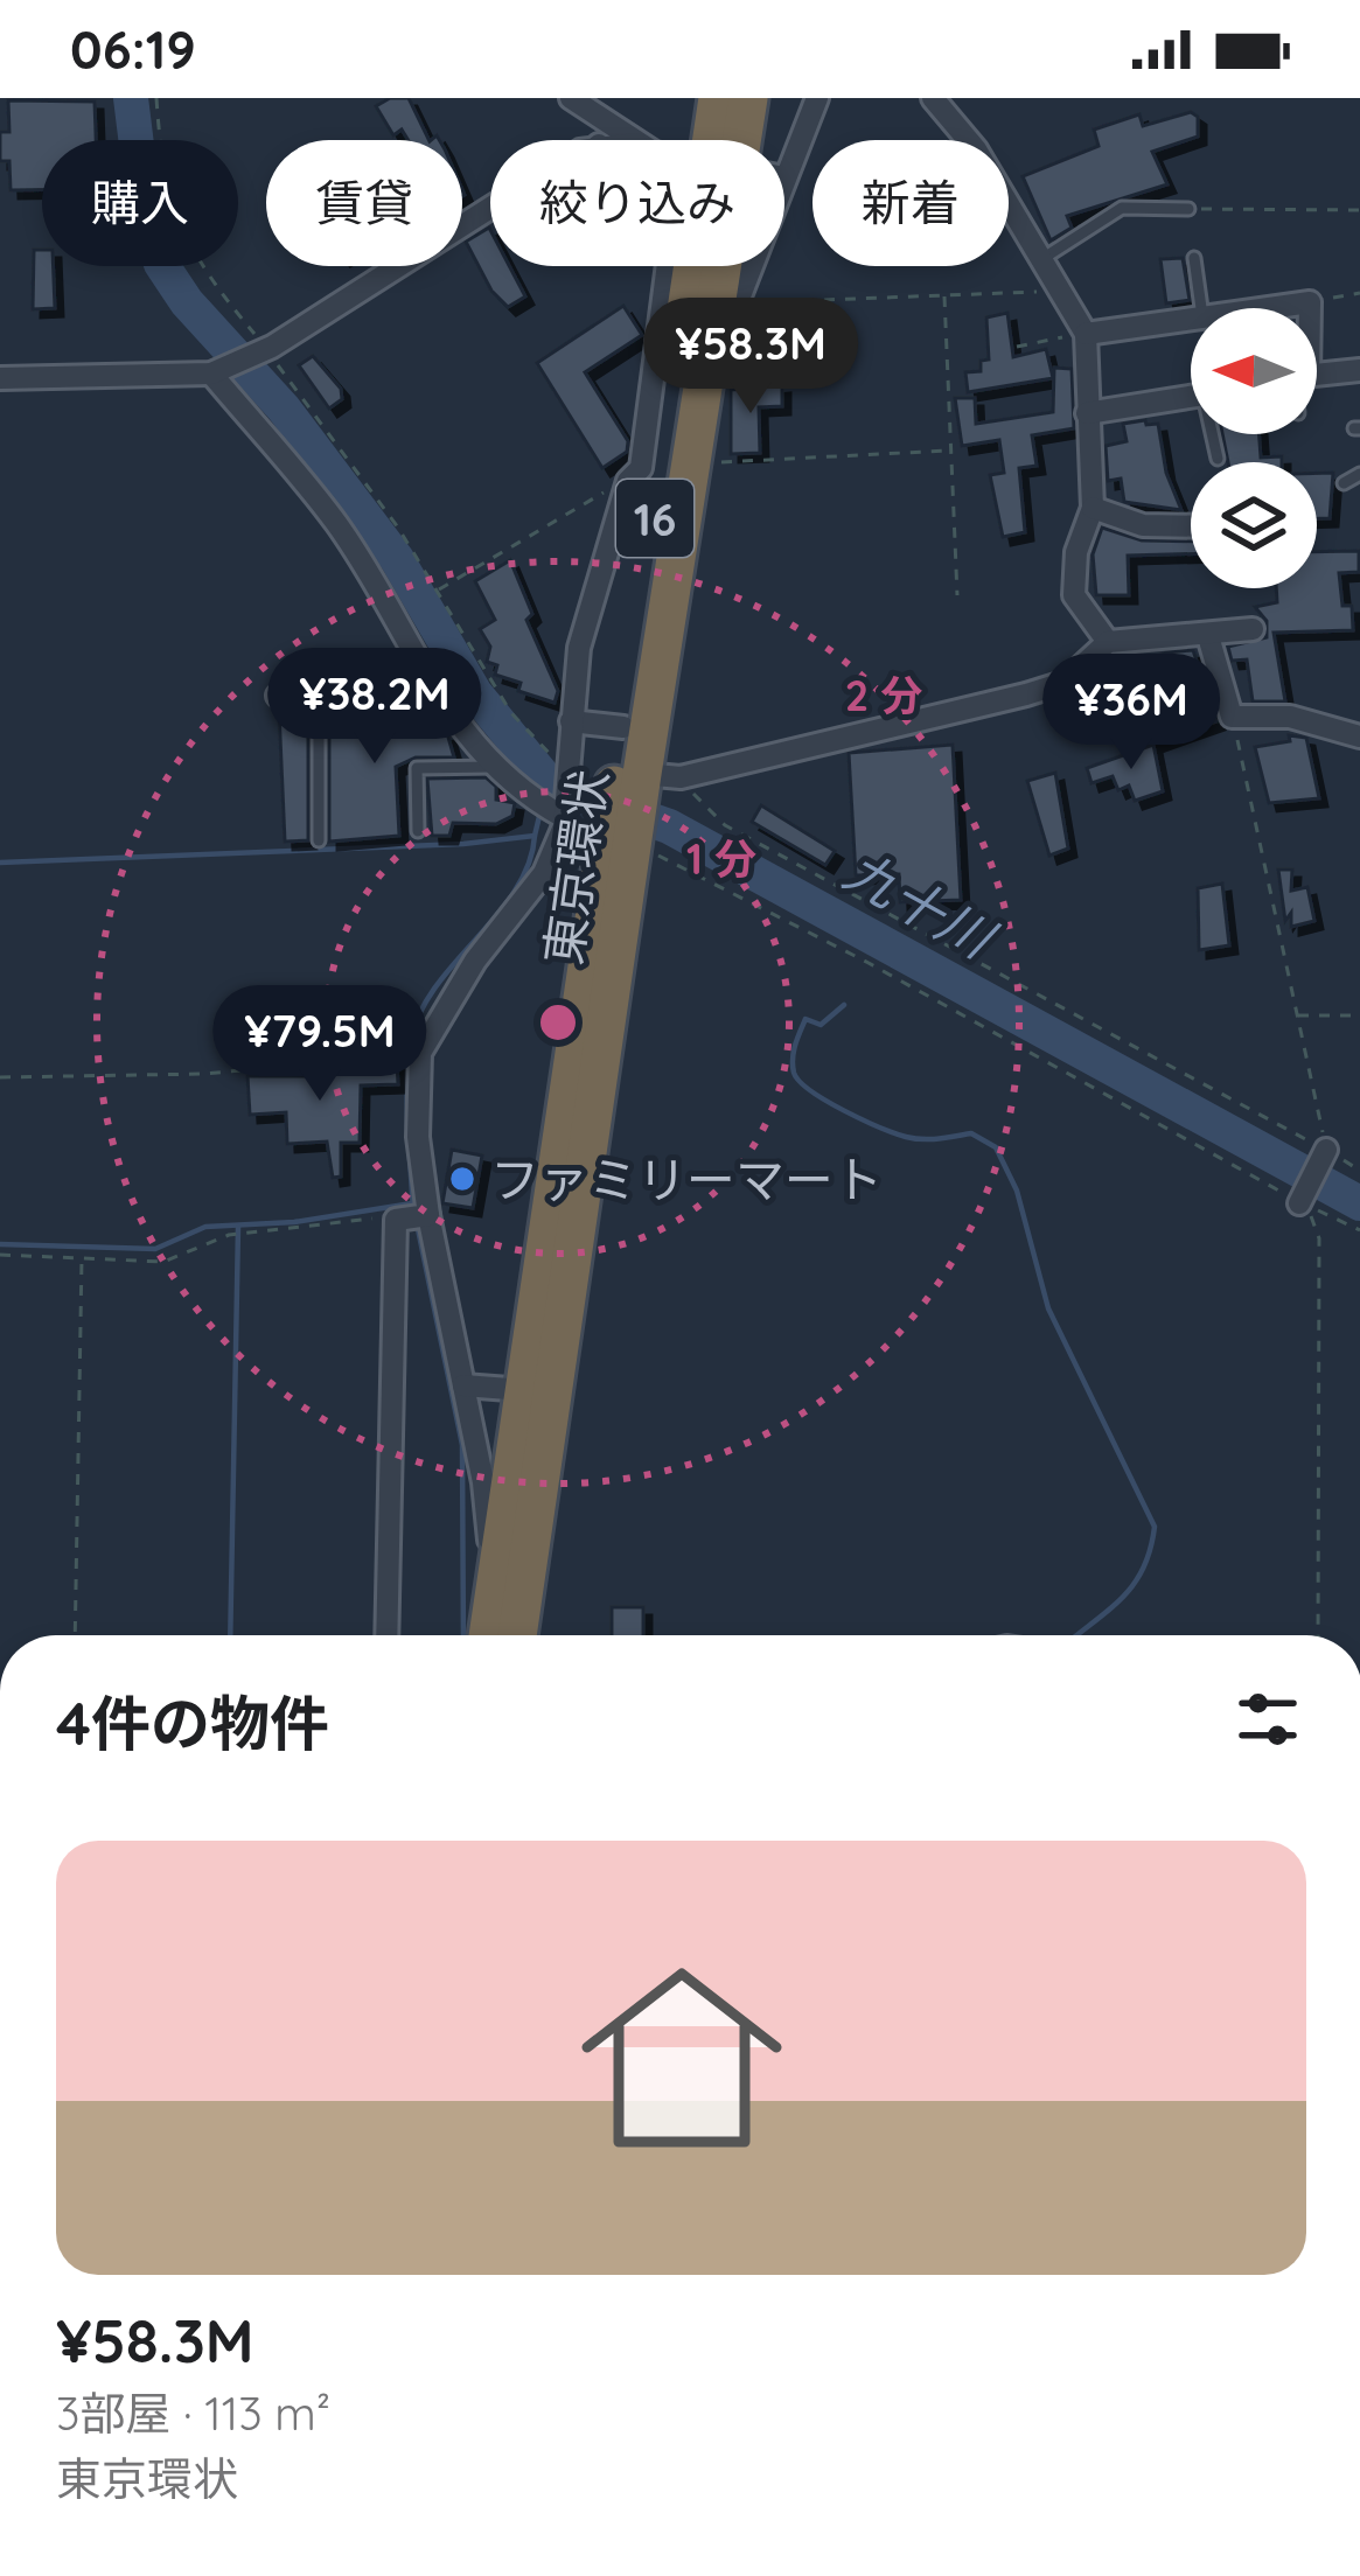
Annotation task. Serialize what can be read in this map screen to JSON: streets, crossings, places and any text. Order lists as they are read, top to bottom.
{
  "streets": {
    "highway": ["16", "東京環状"]
  },
  "water": ["九十川"],
  "places": ["ファミリーマート"],
  "north": "left",
  "page": {
    "status": "06:19",
    "chip": [
      "購入",
      "賃貸",
      "絞り込み",
      "新着"
    ],
    "price": [
      "¥58.3M",
      "¥38.2M",
      "¥36M",
      "¥79.5M"
    ],
    "heading": "4件の物件",
    "list": [
      {
        "name": "¥58.3M",
        "note": "3部屋 · 113 m² · 東京環状"
      }
    ]
  },
  "rings": ["2 分", "1 分"]
}
